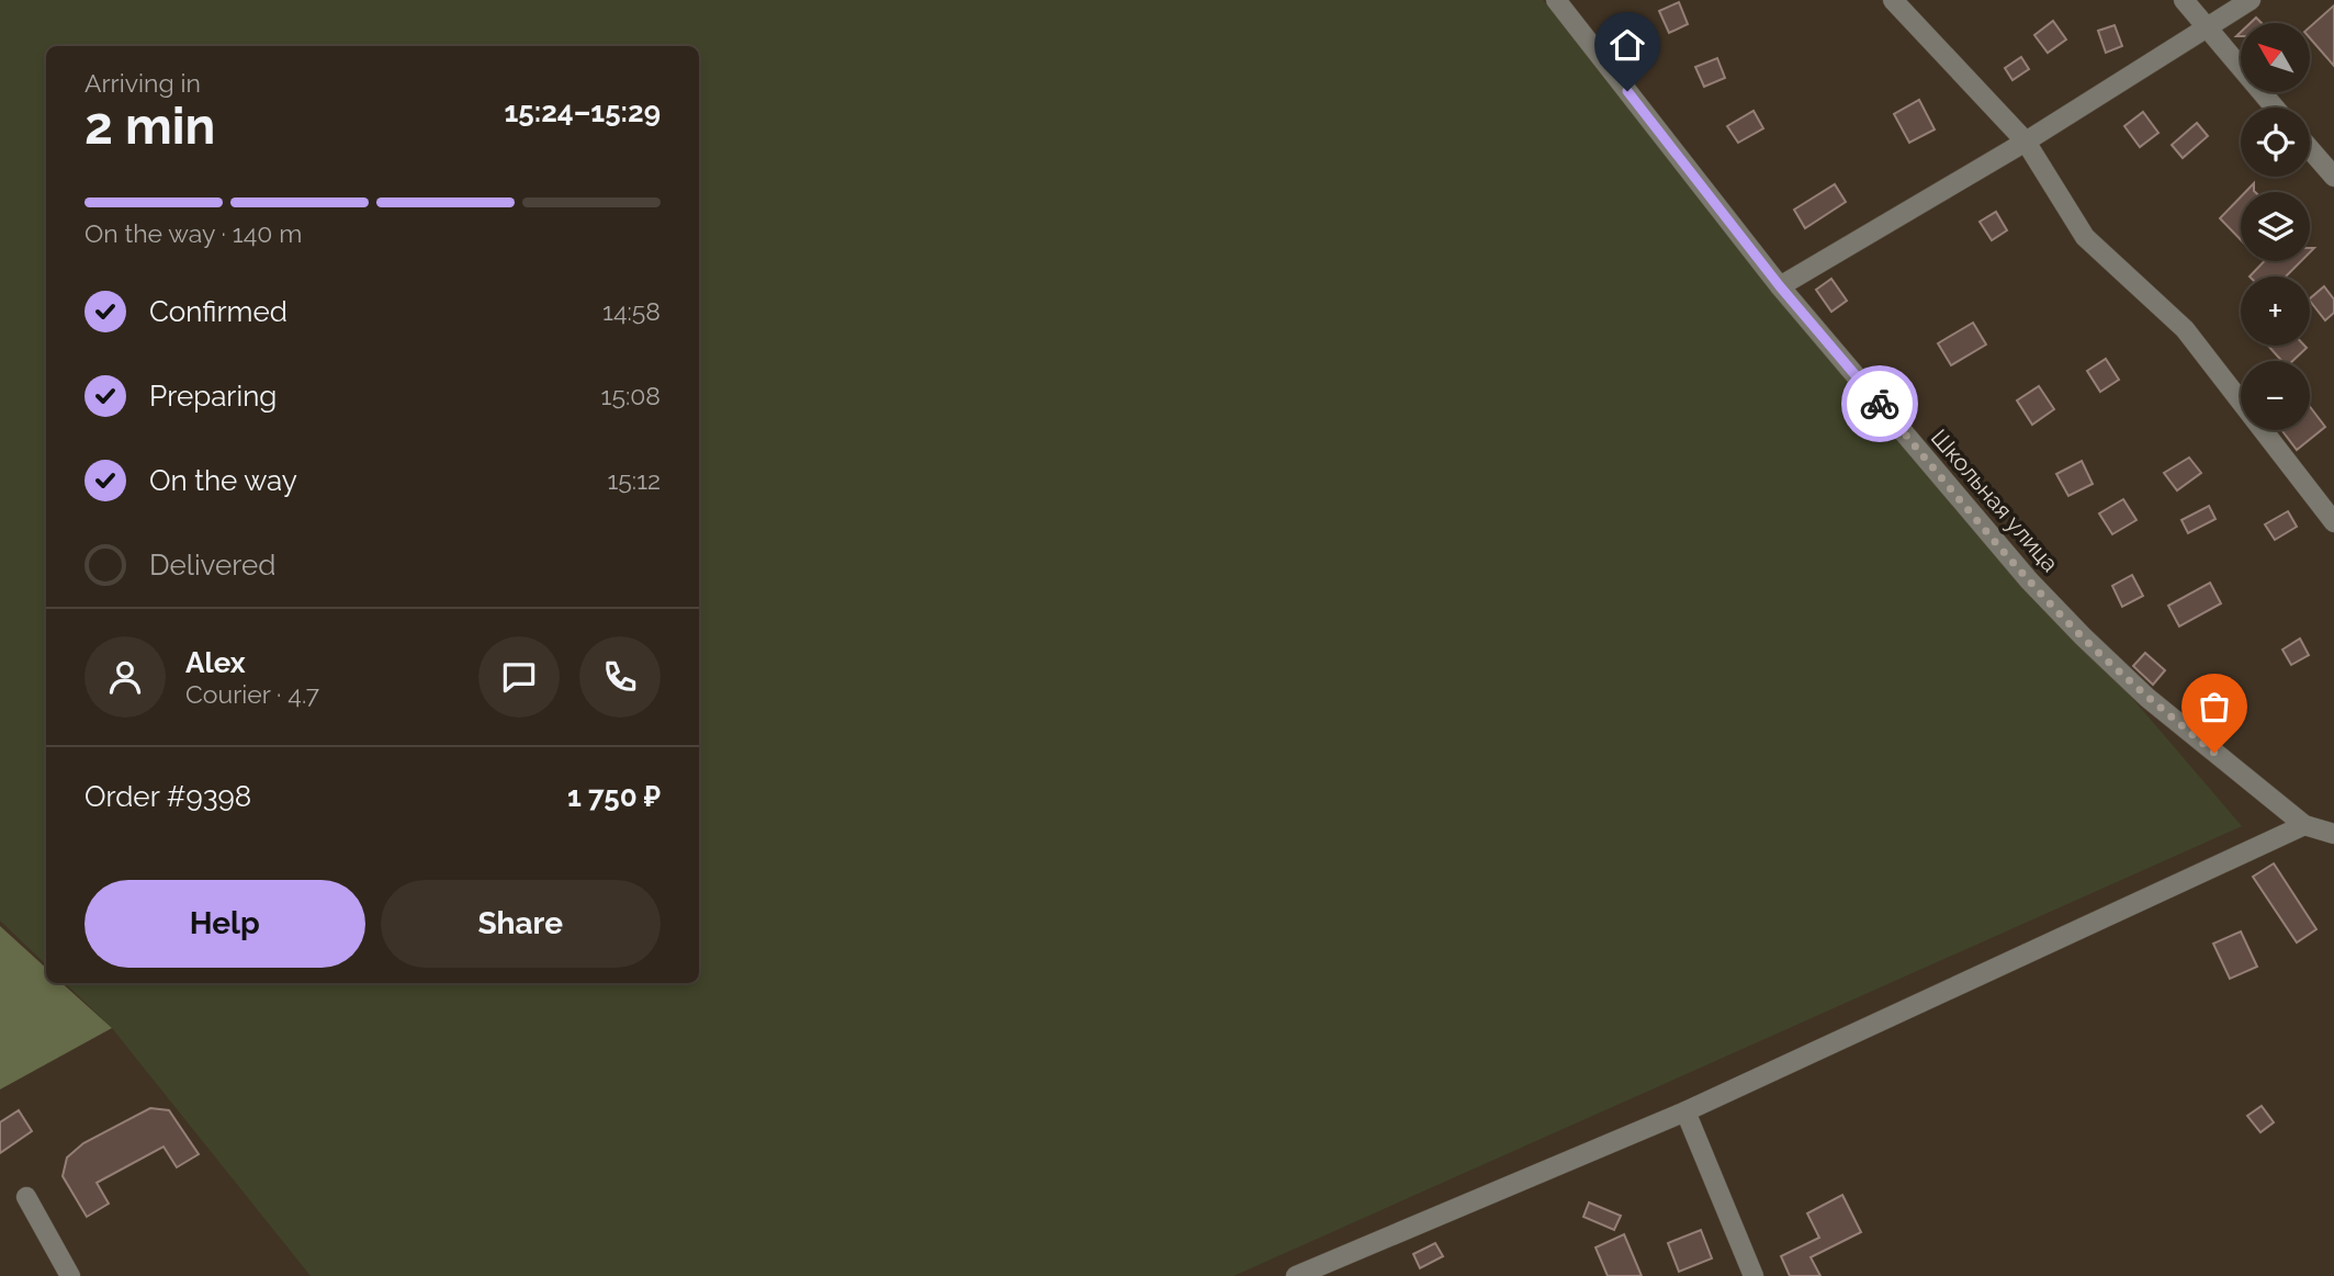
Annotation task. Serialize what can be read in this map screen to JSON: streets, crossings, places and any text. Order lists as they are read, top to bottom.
{
  "streets": {
    "street": ["Школьная улица"]
  },
  "north": "top left",
  "page": {
    "map_buttons": ["+", "−"],
    "heading": ["2 min", "Arriving in", "15:24–15:29"],
    "panel": [
      "Alex",
      "Courier · 4.7",
      "Order #9398",
      "1 750 ₽"
    ],
    "bar": "On the way · 140 m",
    "list": [
      ["Confirmed", "14:58"],
      ["Preparing", "15:08"],
      ["On the way", "15:12"],
      "Delivered"
    ],
    "buttons": ["Help", "Share"]
  }
}
